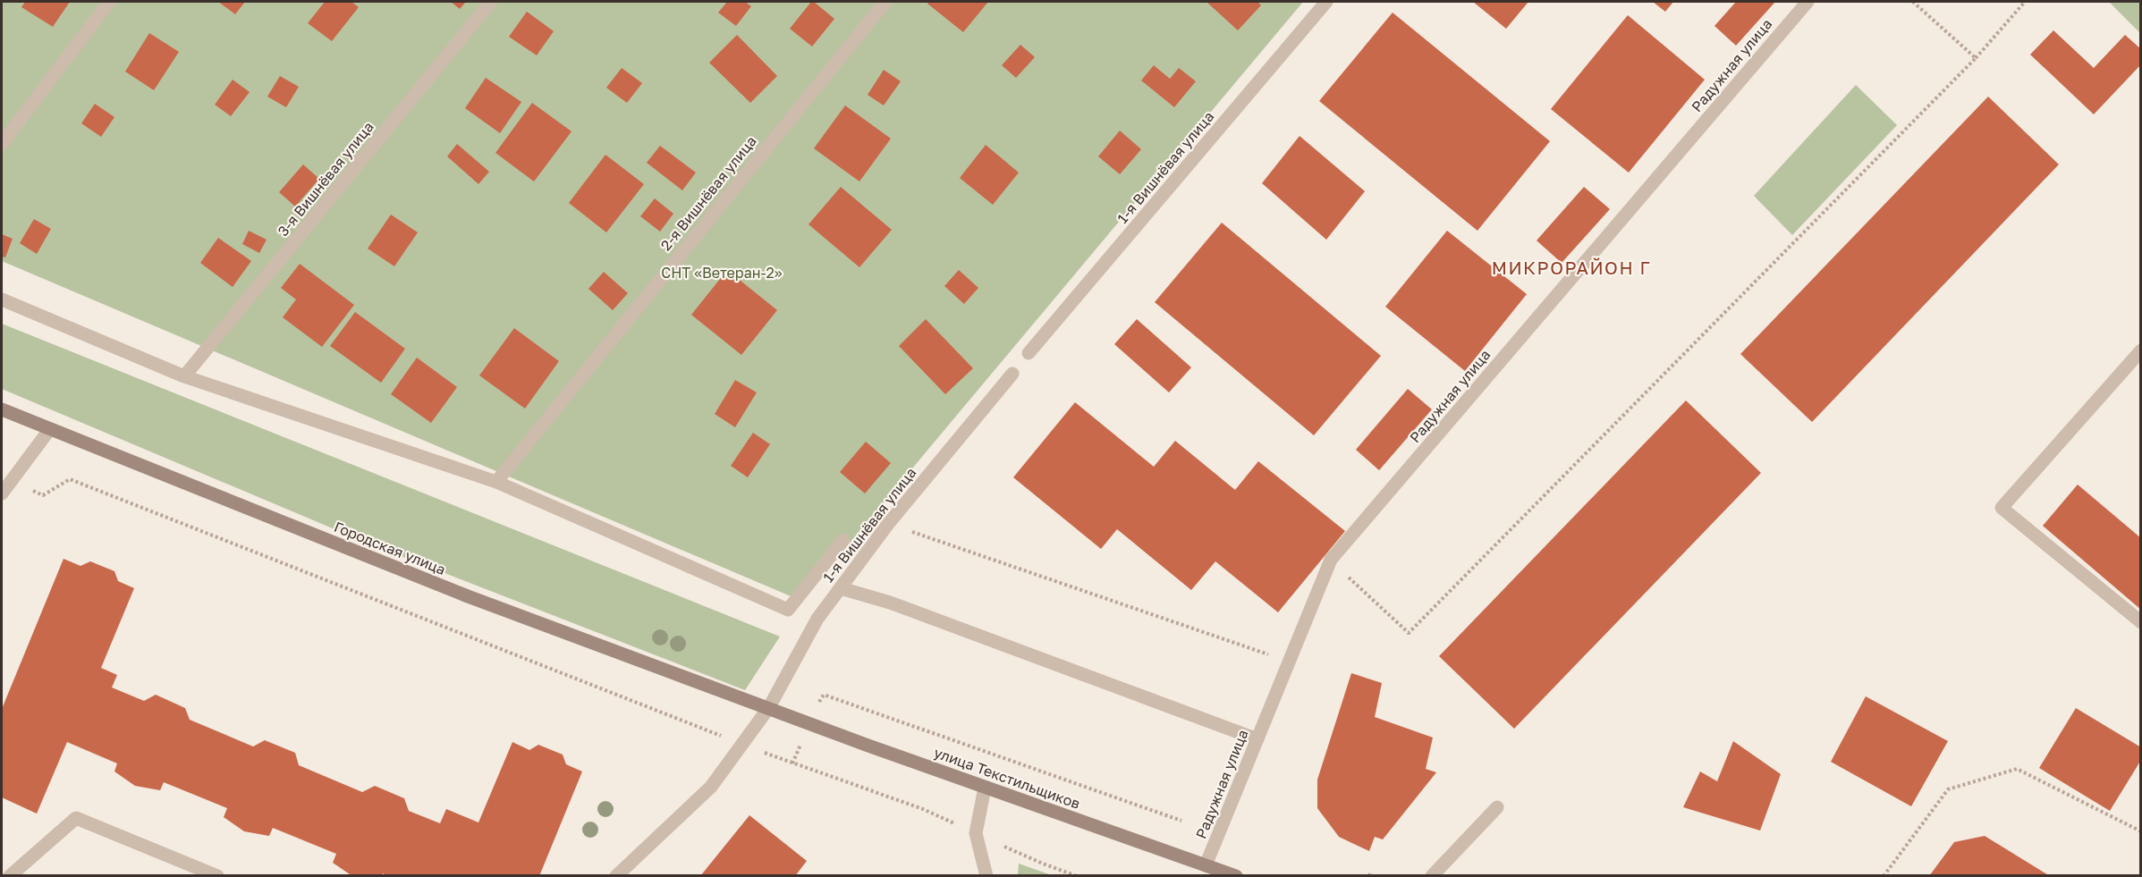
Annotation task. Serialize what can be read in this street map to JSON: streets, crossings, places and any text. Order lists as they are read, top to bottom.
{
  "streets": {
    "main road": ["Городская улица", "улица Текстильщиков"],
    "street": [
      "Радужная улица",
      "1-я Вишнёвая улица",
      "3-я Вишнёвая улица",
      "2-я Вишнёвая улица"
    ]
  },
  "crossings": [
    ["Радужная улица", "улица Текстильщиков"],
    ["1-я Вишнёвая улица", "Городская улица"],
    ["1-я Вишнёвая улица", "улица Текстильщиков"],
    ["Городская улица", "улица Текстильщиков"]
  ],
  "districts": ["МИКРОРАЙОН Г"],
  "parks": ["СНТ «Ветеран-2»"]
}
